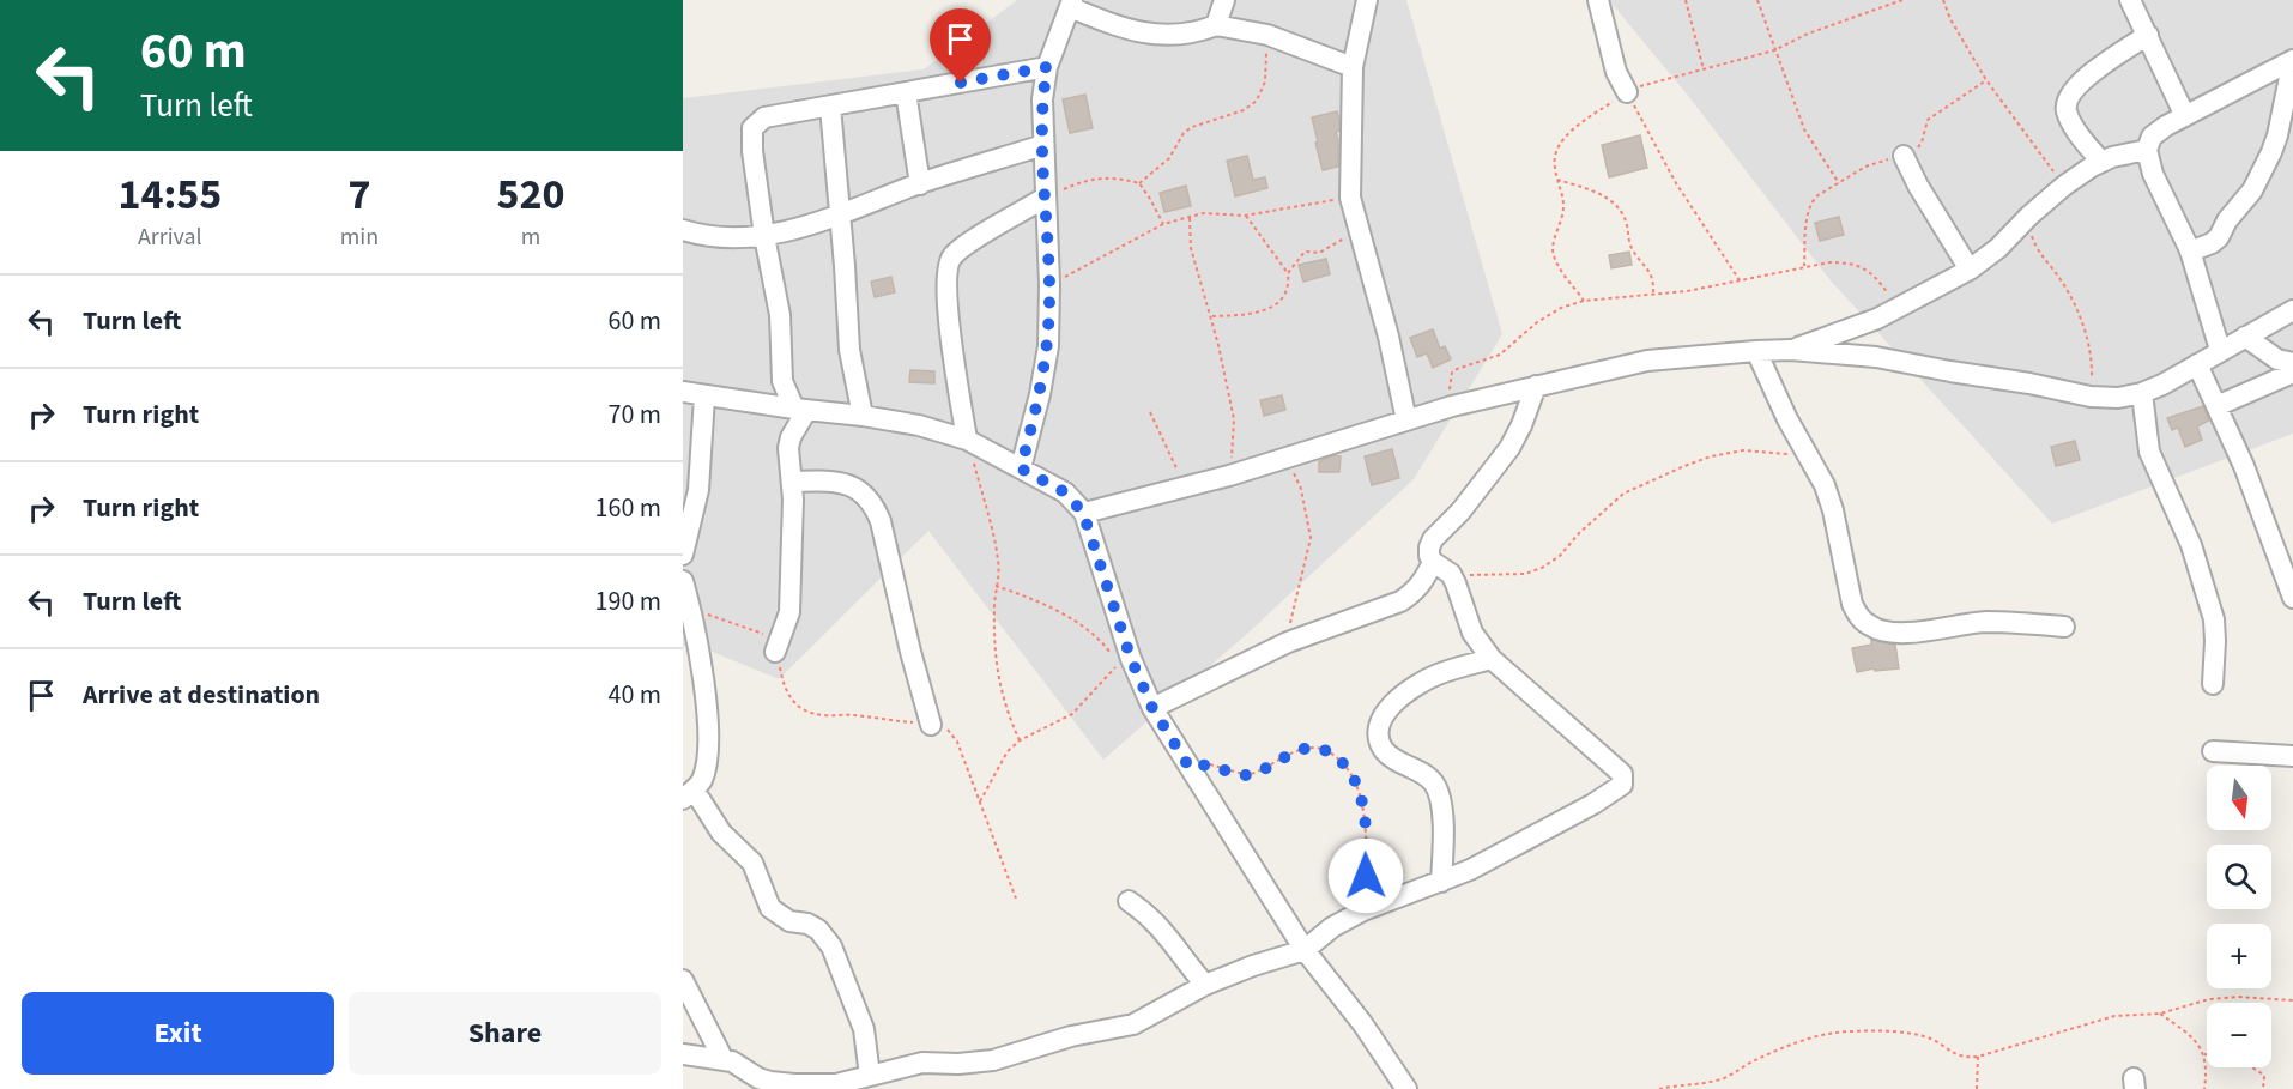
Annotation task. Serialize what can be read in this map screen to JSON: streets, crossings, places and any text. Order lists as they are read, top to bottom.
{
  "north": "bottom",
  "page": {
    "turn": ["60 m", "Turn left"],
    "eta": [
      "14:55",
      "Arrival",
      "7",
      "min",
      "520",
      "m"
    ],
    "list": [
      {
        "name": "Turn left",
        "value": "60 m"
      },
      {
        "name": "Turn right",
        "value": "70 m"
      },
      {
        "name": "Turn right",
        "value": "160 m"
      },
      {
        "name": "Turn left",
        "value": "190 m"
      },
      {
        "name": "Arrive at destination",
        "value": "40 m"
      }
    ],
    "map_buttons": ["+", "−"],
    "buttons": ["Exit", "Share"]
  }
}
